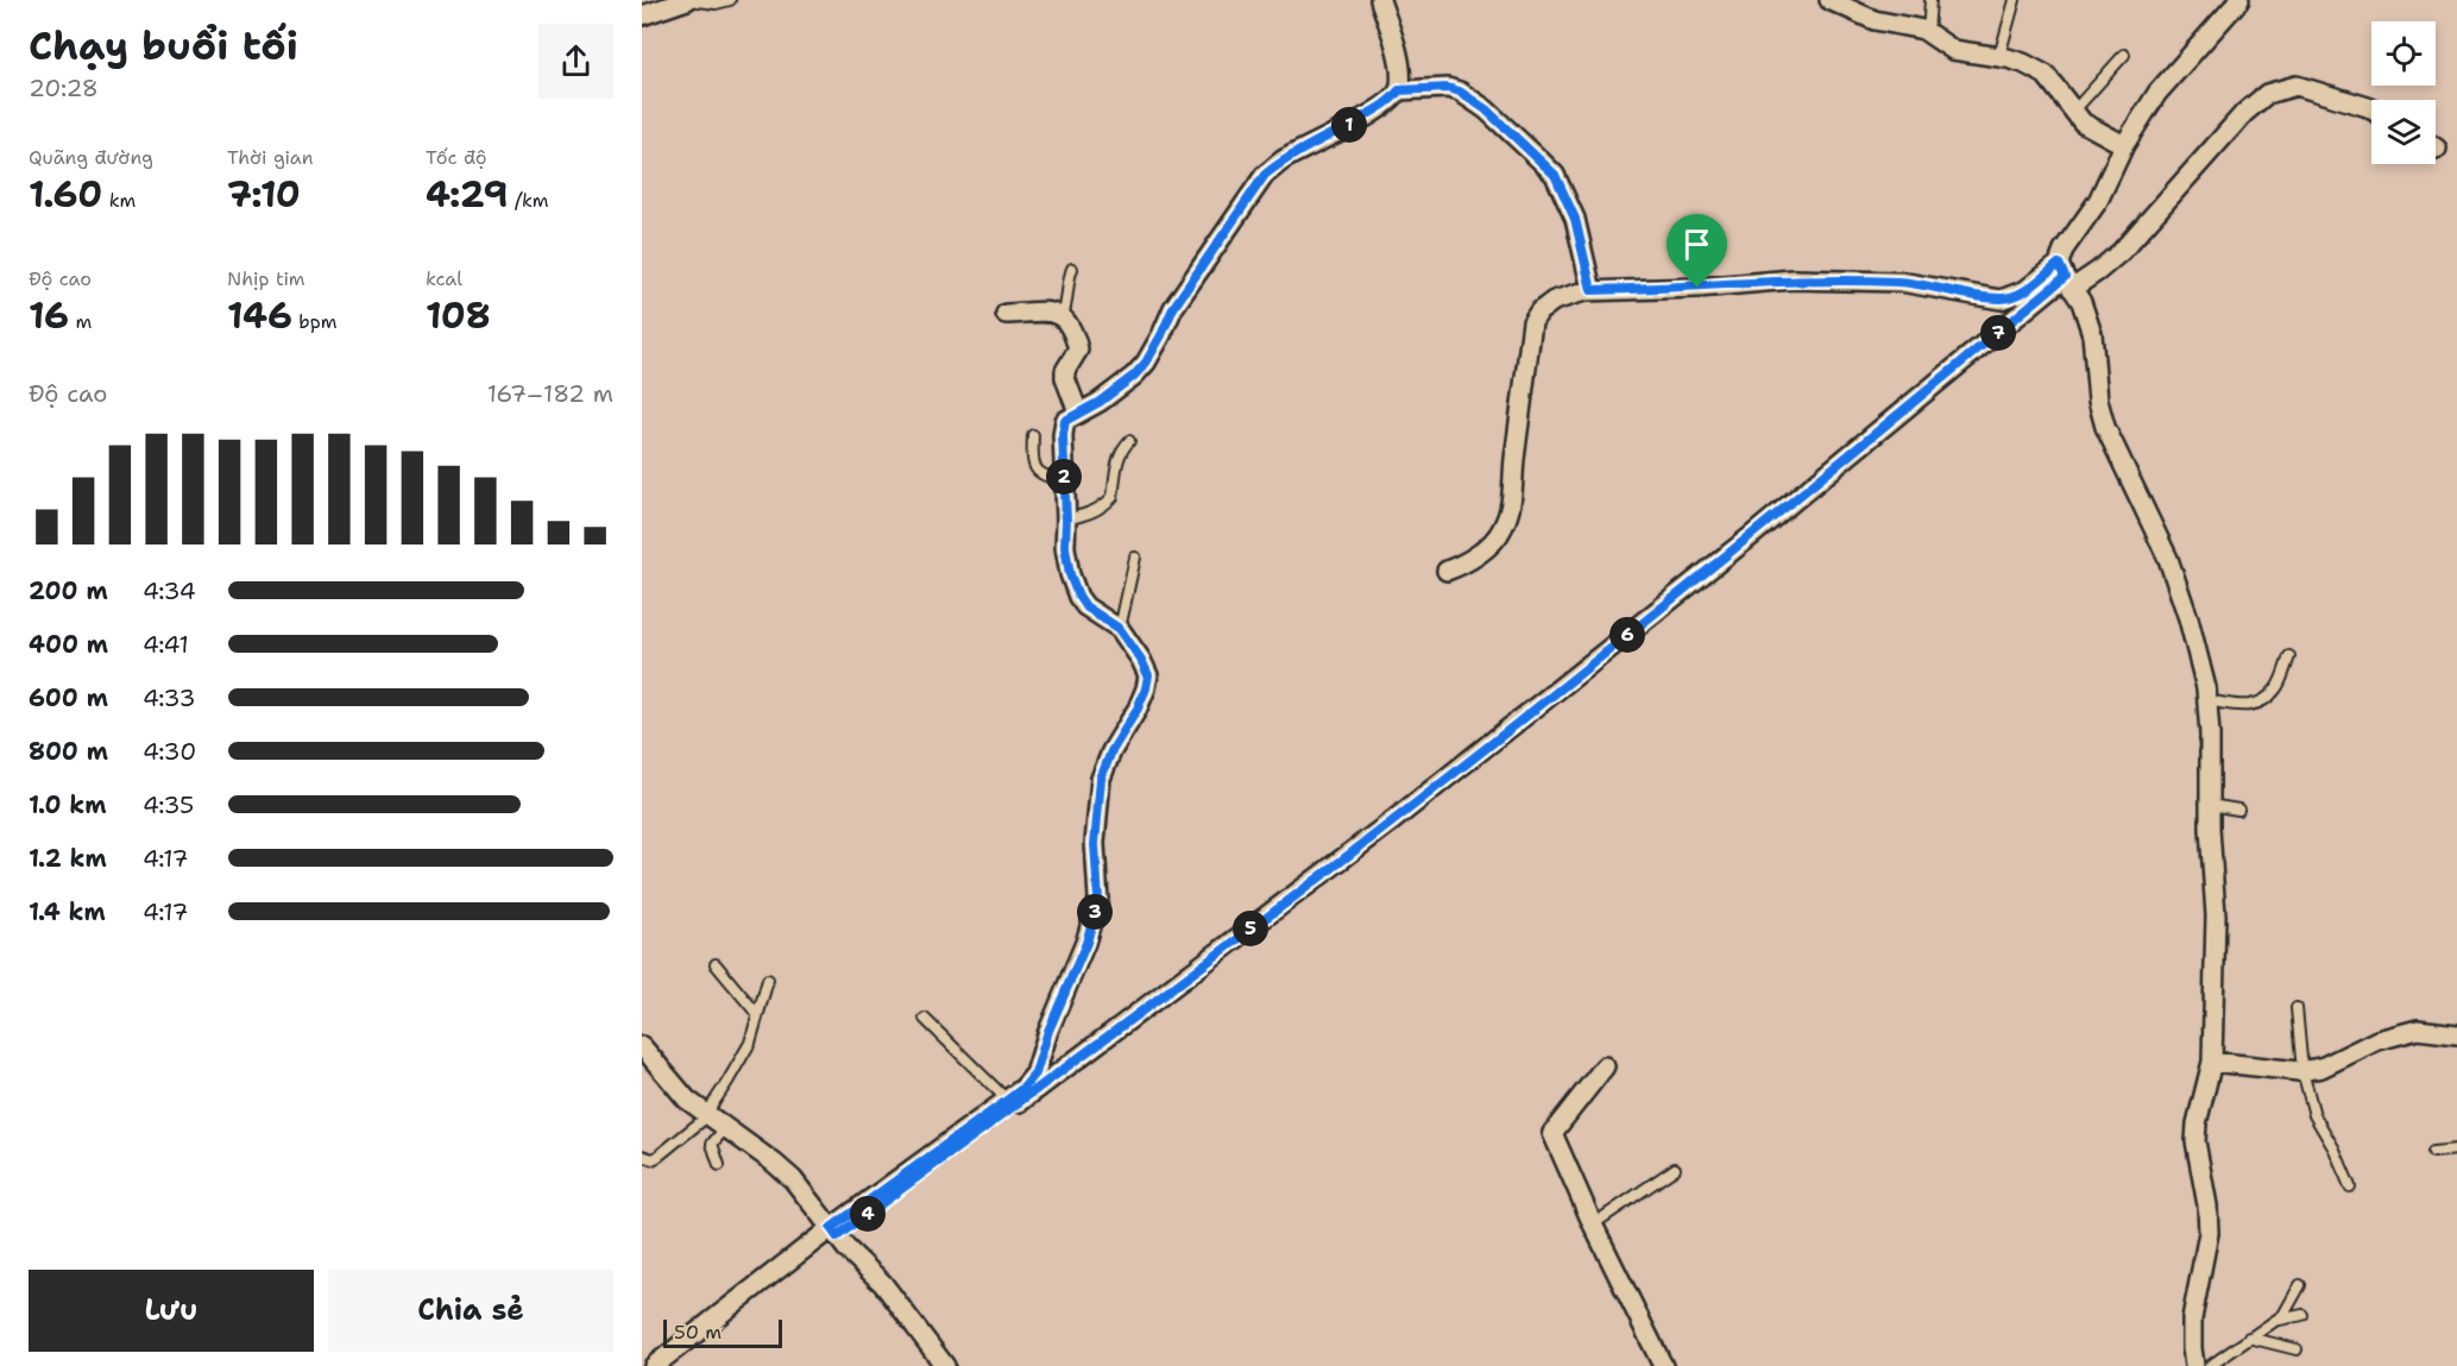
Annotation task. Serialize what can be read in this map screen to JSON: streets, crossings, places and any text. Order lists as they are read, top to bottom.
{
  "scale_bar": "50 m",
  "page": {
    "heading": ["Chạy buổi tối", "20:28"],
    "pins": [
      "1",
      "7",
      "2",
      "6",
      "3",
      "5",
      "4"
    ],
    "stats": [
      ["Quãng đường", "1.60 km"],
      ["Thời gian", "7:10"],
      ["Tốc độ", "4:29 /km"],
      ["Độ cao", "16 m"],
      ["Nhịp tim", "146 bpm"],
      ["kcal", "108"]
    ],
    "chart": ["Độ cao", "167–182 m"],
    "list": [
      {
        "name": "200 m",
        "note": "4:34"
      },
      {
        "name": "400 m",
        "note": "4:41"
      },
      {
        "name": "600 m",
        "note": "4:33"
      },
      {
        "name": "800 m",
        "note": "4:30"
      },
      {
        "name": "1.0 km",
        "note": "4:35"
      },
      {
        "name": "1.2 km",
        "note": "4:17"
      },
      {
        "name": "1.4 km",
        "note": "4:17"
      }
    ],
    "buttons": ["Lưu", "Chia sẻ"],
    "scale": "50 m"
  }
}
